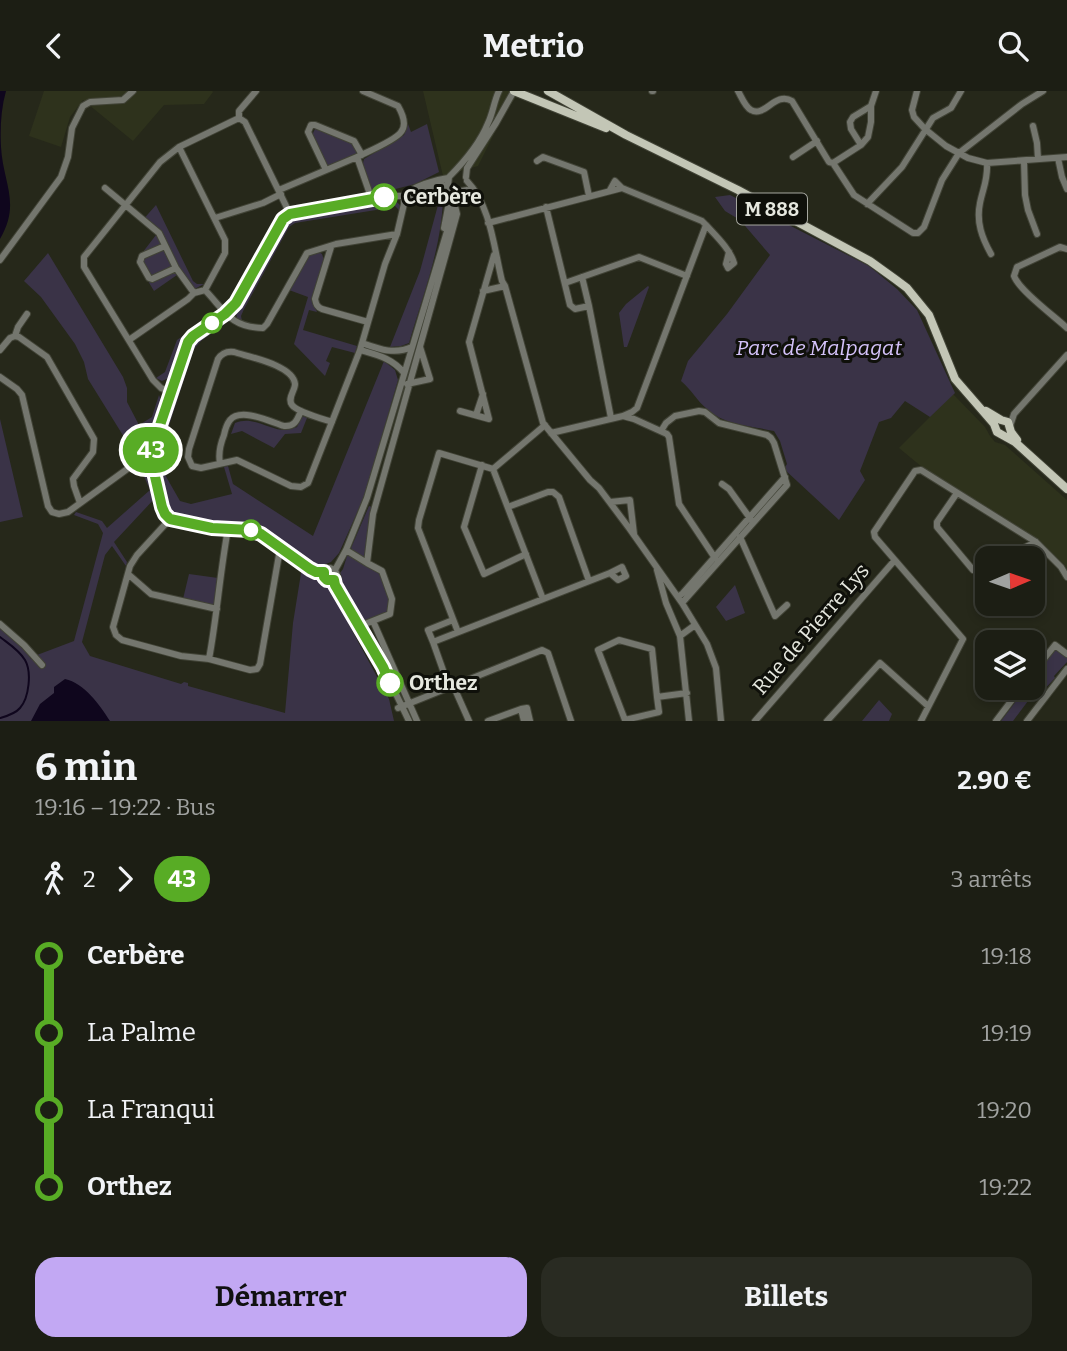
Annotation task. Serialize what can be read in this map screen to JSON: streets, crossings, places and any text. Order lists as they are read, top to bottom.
{
  "streets": {
    "main road": ["M 888"],
    "street": ["Rue de Pierre Lys"]
  },
  "parks": ["Parc de Malpagat"],
  "places": ["Cerbère", "Orthez"],
  "lines": ["bus line 43"],
  "north": "right",
  "page": {
    "header": "Metrio",
    "on_map": "43",
    "heading": ["6 min", "19:16 – 19:22 · Bus", "2.90 €"],
    "legs": ["2", "43", "3 arrêts"],
    "list": [
      {
        "name": "Cerbère",
        "value": "19:18"
      },
      {
        "name": "La Palme",
        "value": "19:19"
      },
      {
        "name": "La Franqui",
        "value": "19:20"
      },
      {
        "name": "Orthez",
        "value": "19:22"
      }
    ],
    "buttons": ["Démarrer", "Billets"]
  }
}
